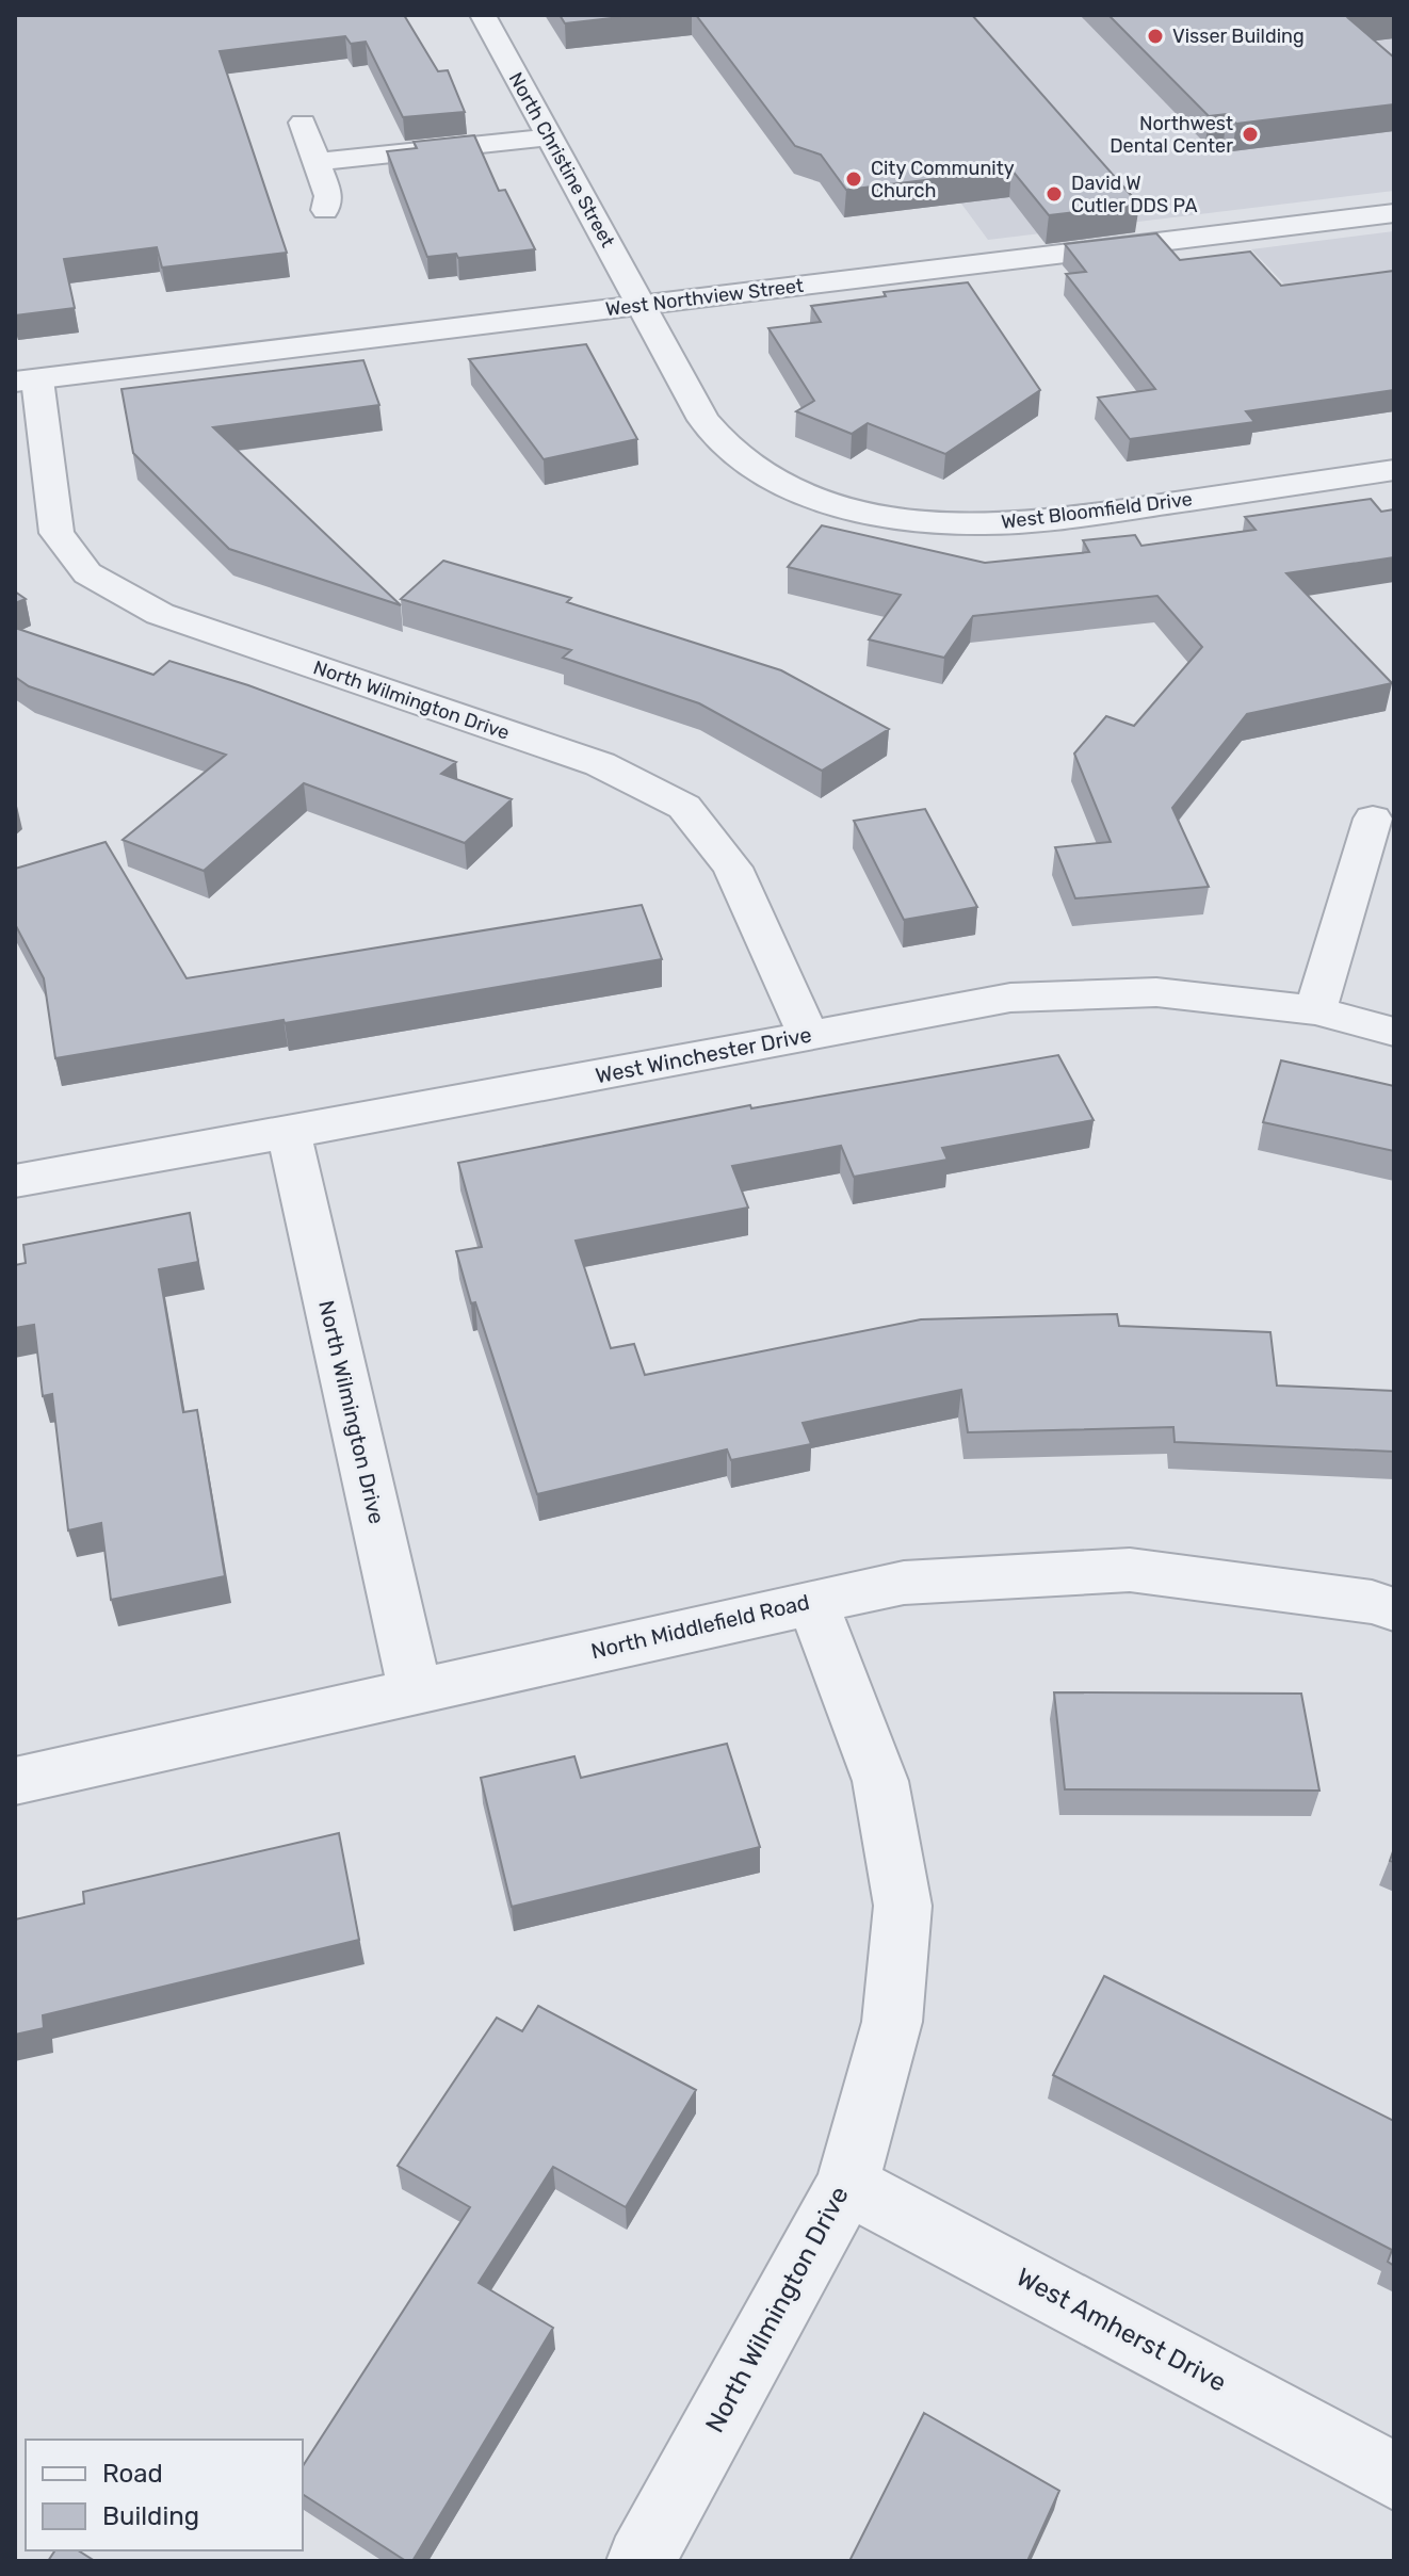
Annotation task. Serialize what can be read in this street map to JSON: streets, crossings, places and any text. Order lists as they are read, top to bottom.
{
  "streets": {
    "street": [
      "North Christine Street",
      "West Northview Street",
      "West Bloomfield Drive",
      "North Wilmington Drive",
      "West Winchester Drive",
      "North Middlefield Road",
      "West Amherst Drive"
    ]
  },
  "crossings": [
    ["North Christine Street", "West Northview Street"],
    ["North Christine Street", "West Bloomfield Drive"],
    ["West Northview Street", "West Bloomfield Drive"],
    ["West Northview Street", "North Wilmington Drive"],
    ["North Wilmington Drive", "West Winchester Drive"],
    ["North Wilmington Drive", "North Middlefield Road"],
    ["North Wilmington Drive", "West Amherst Drive"]
  ],
  "places": [
    "Visser Building",
    "Northwest Dental Center",
    "City Community Church",
    "David W Cutler DDS PA"
  ],
  "legend": ["Road", "Building"]
}
